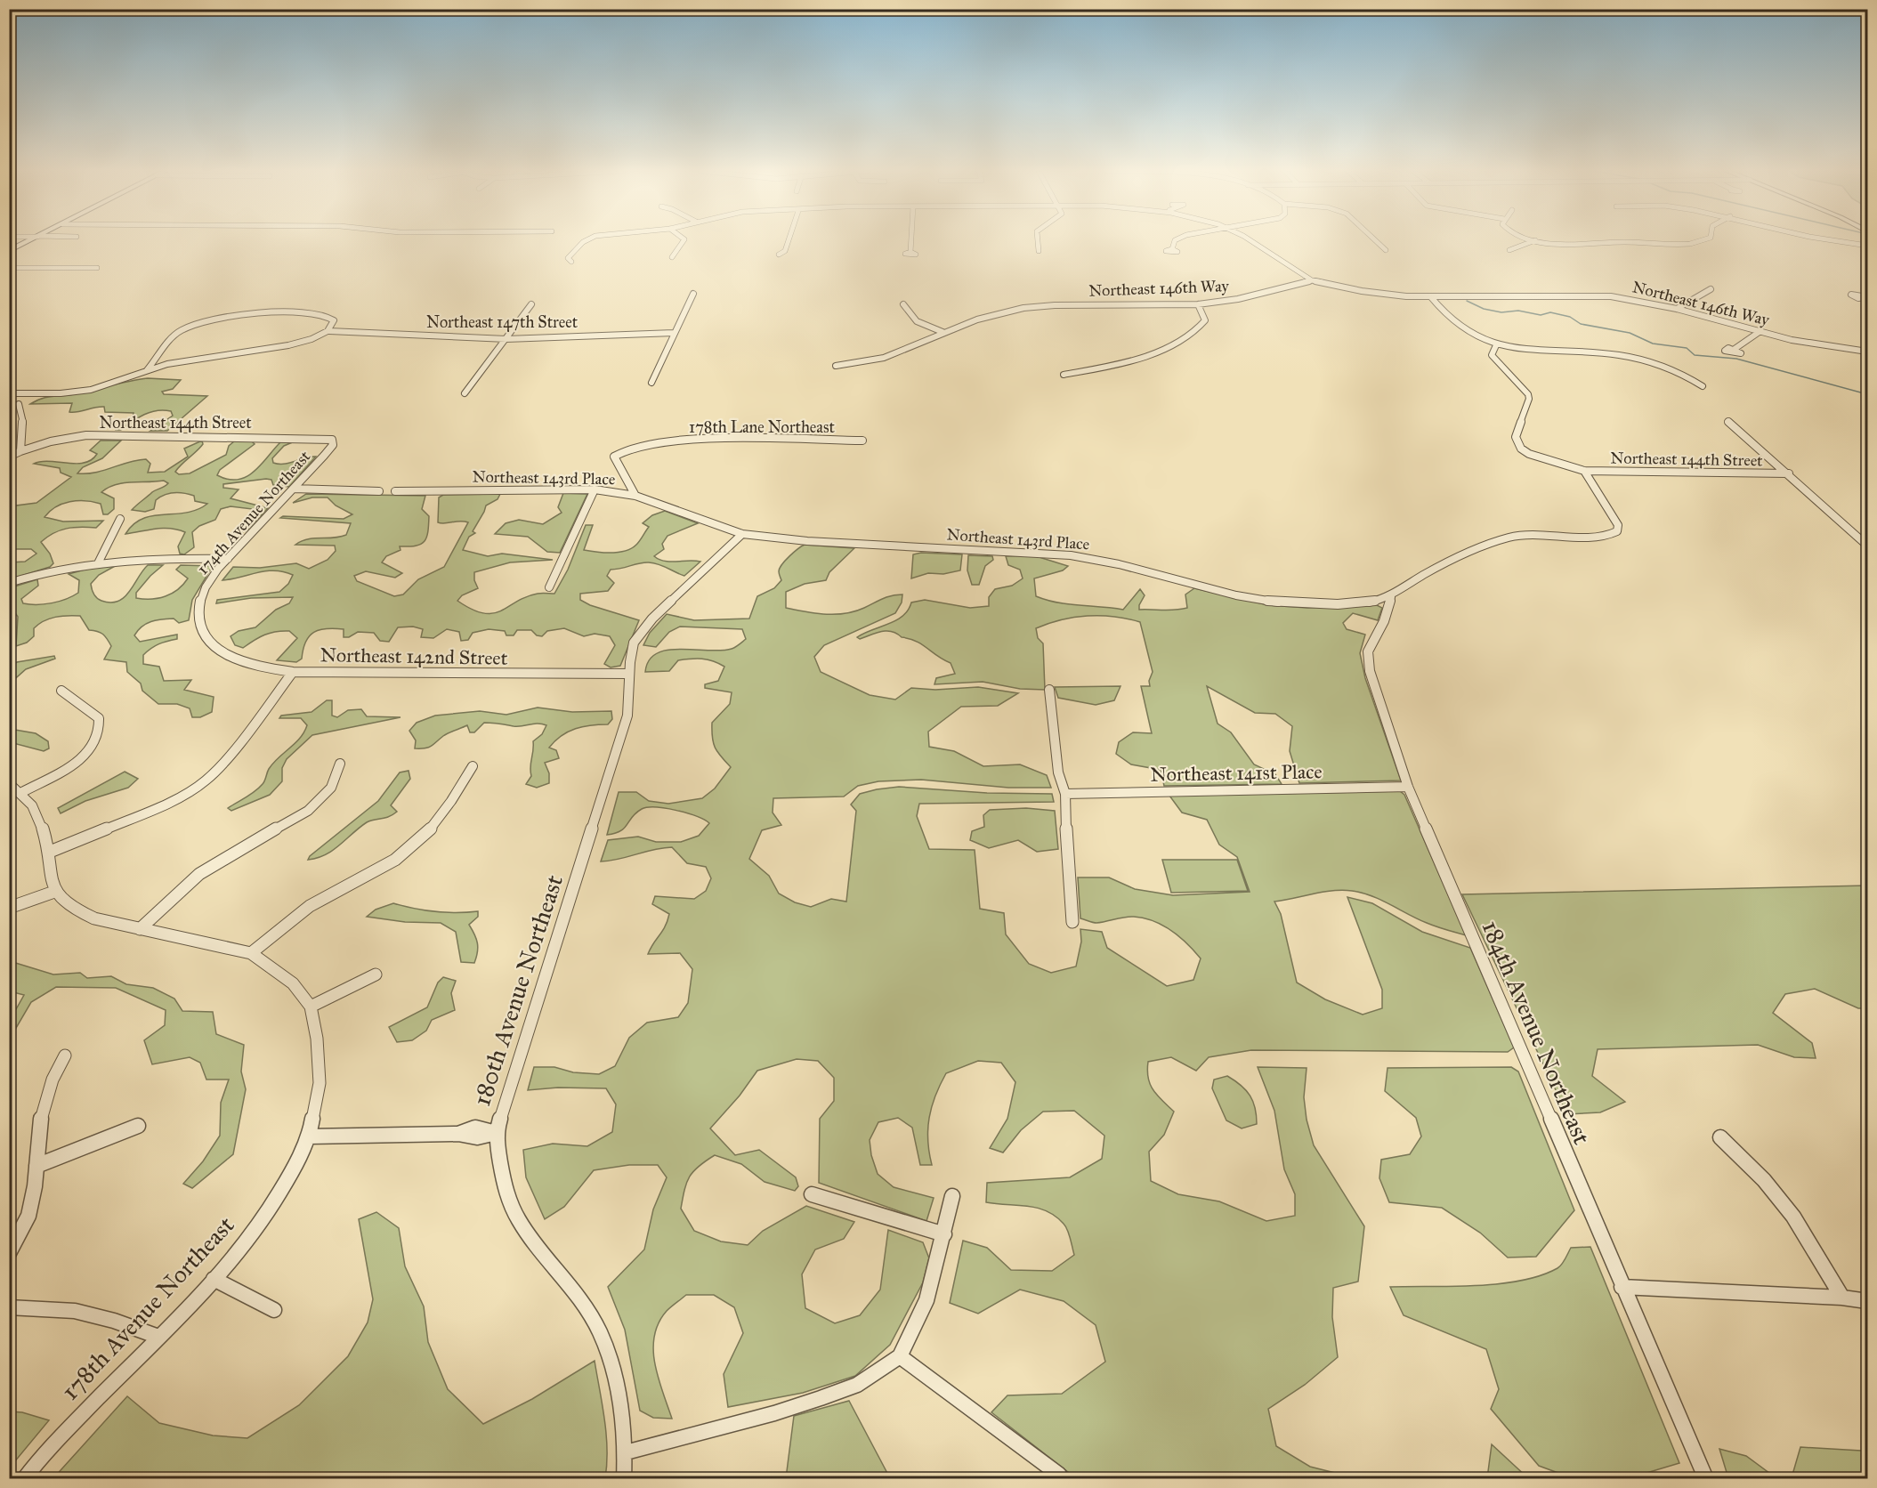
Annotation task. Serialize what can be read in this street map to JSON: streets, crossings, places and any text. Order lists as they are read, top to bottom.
{
  "streets": {
    "street": [
      "Northeast 146th Way",
      "Northeast 147th Street",
      "Northeast 144th Street",
      "178th Lane Northeast",
      "Northeast 143rd Place",
      "174th Avenue Northeast",
      "Northeast 142nd Street",
      "Northeast 141st Place",
      "180th Avenue Northeast",
      "184th Avenue Northeast",
      "178th Avenue Northeast"
    ]
  },
  "crossings": [
    ["Northeast 144th Street", "Northeast 143rd Place"],
    ["Northeast 144th Street", "174th Avenue Northeast"],
    ["178th Lane Northeast", "Northeast 143rd Place"],
    ["Northeast 143rd Place", "180th Avenue Northeast"],
    ["Northeast 143rd Place", "184th Avenue Northeast"],
    ["174th Avenue Northeast", "Northeast 142nd Street"],
    ["Northeast 142nd Street", "180th Avenue Northeast"],
    ["Northeast 141st Place", "184th Avenue Northeast"]
  ]
}
